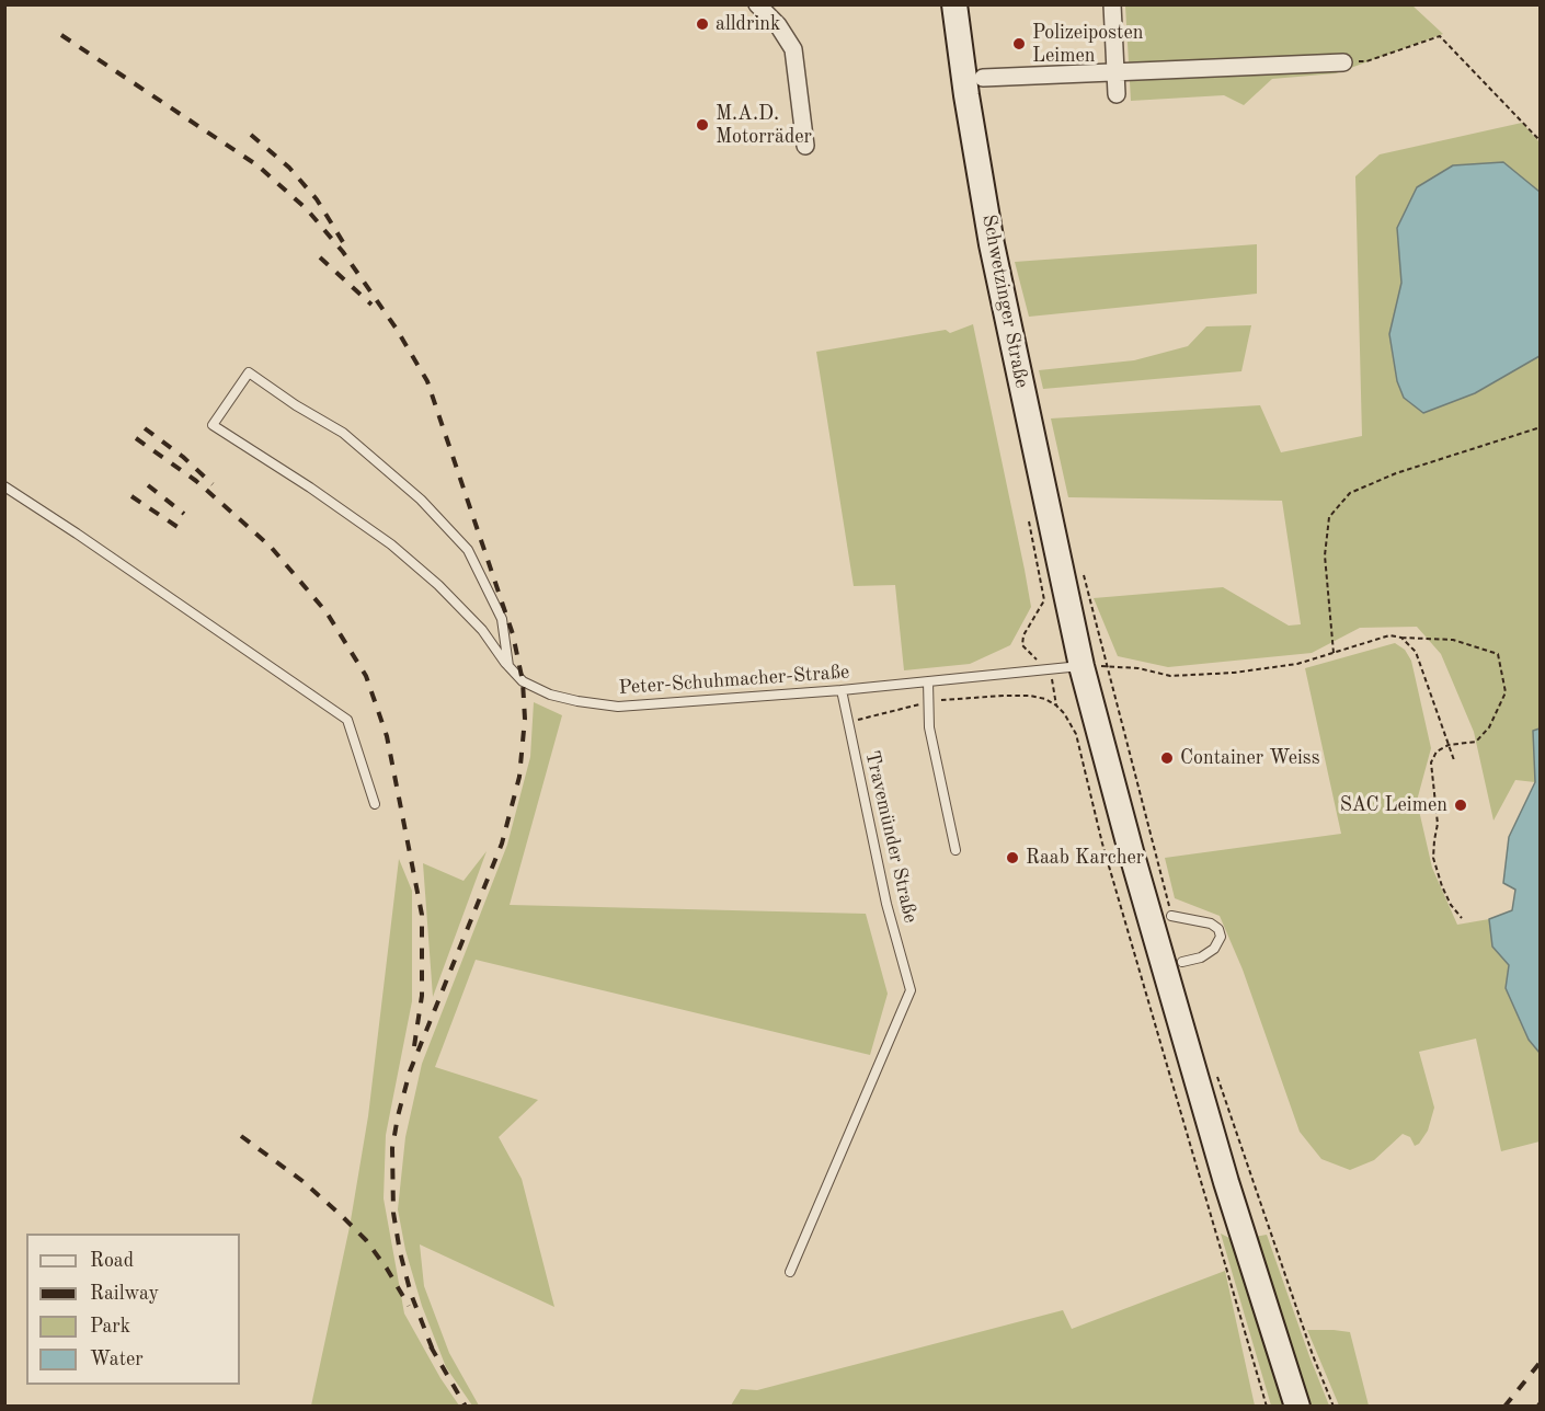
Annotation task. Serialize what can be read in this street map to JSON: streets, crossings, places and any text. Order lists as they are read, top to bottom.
{
  "streets": {
    "main road": ["Schwetzinger Straße"],
    "lane": ["Peter-Schuhmacher-Straße", "Travemünder Straße"]
  },
  "crossings": [
    ["Schwetzinger Straße", "Peter-Schuhmacher-Straße"],
    ["Peter-Schuhmacher-Straße", "Travemünder Straße"]
  ],
  "places": [
    "alldrink",
    "Polizeiposten Leimen",
    "M.A.D. Motorräder",
    "Container Weiss",
    "SAC Leimen",
    "Raab Karcher"
  ],
  "legend": [
    "Road",
    "Railway",
    "Park",
    "Water"
  ]
}
